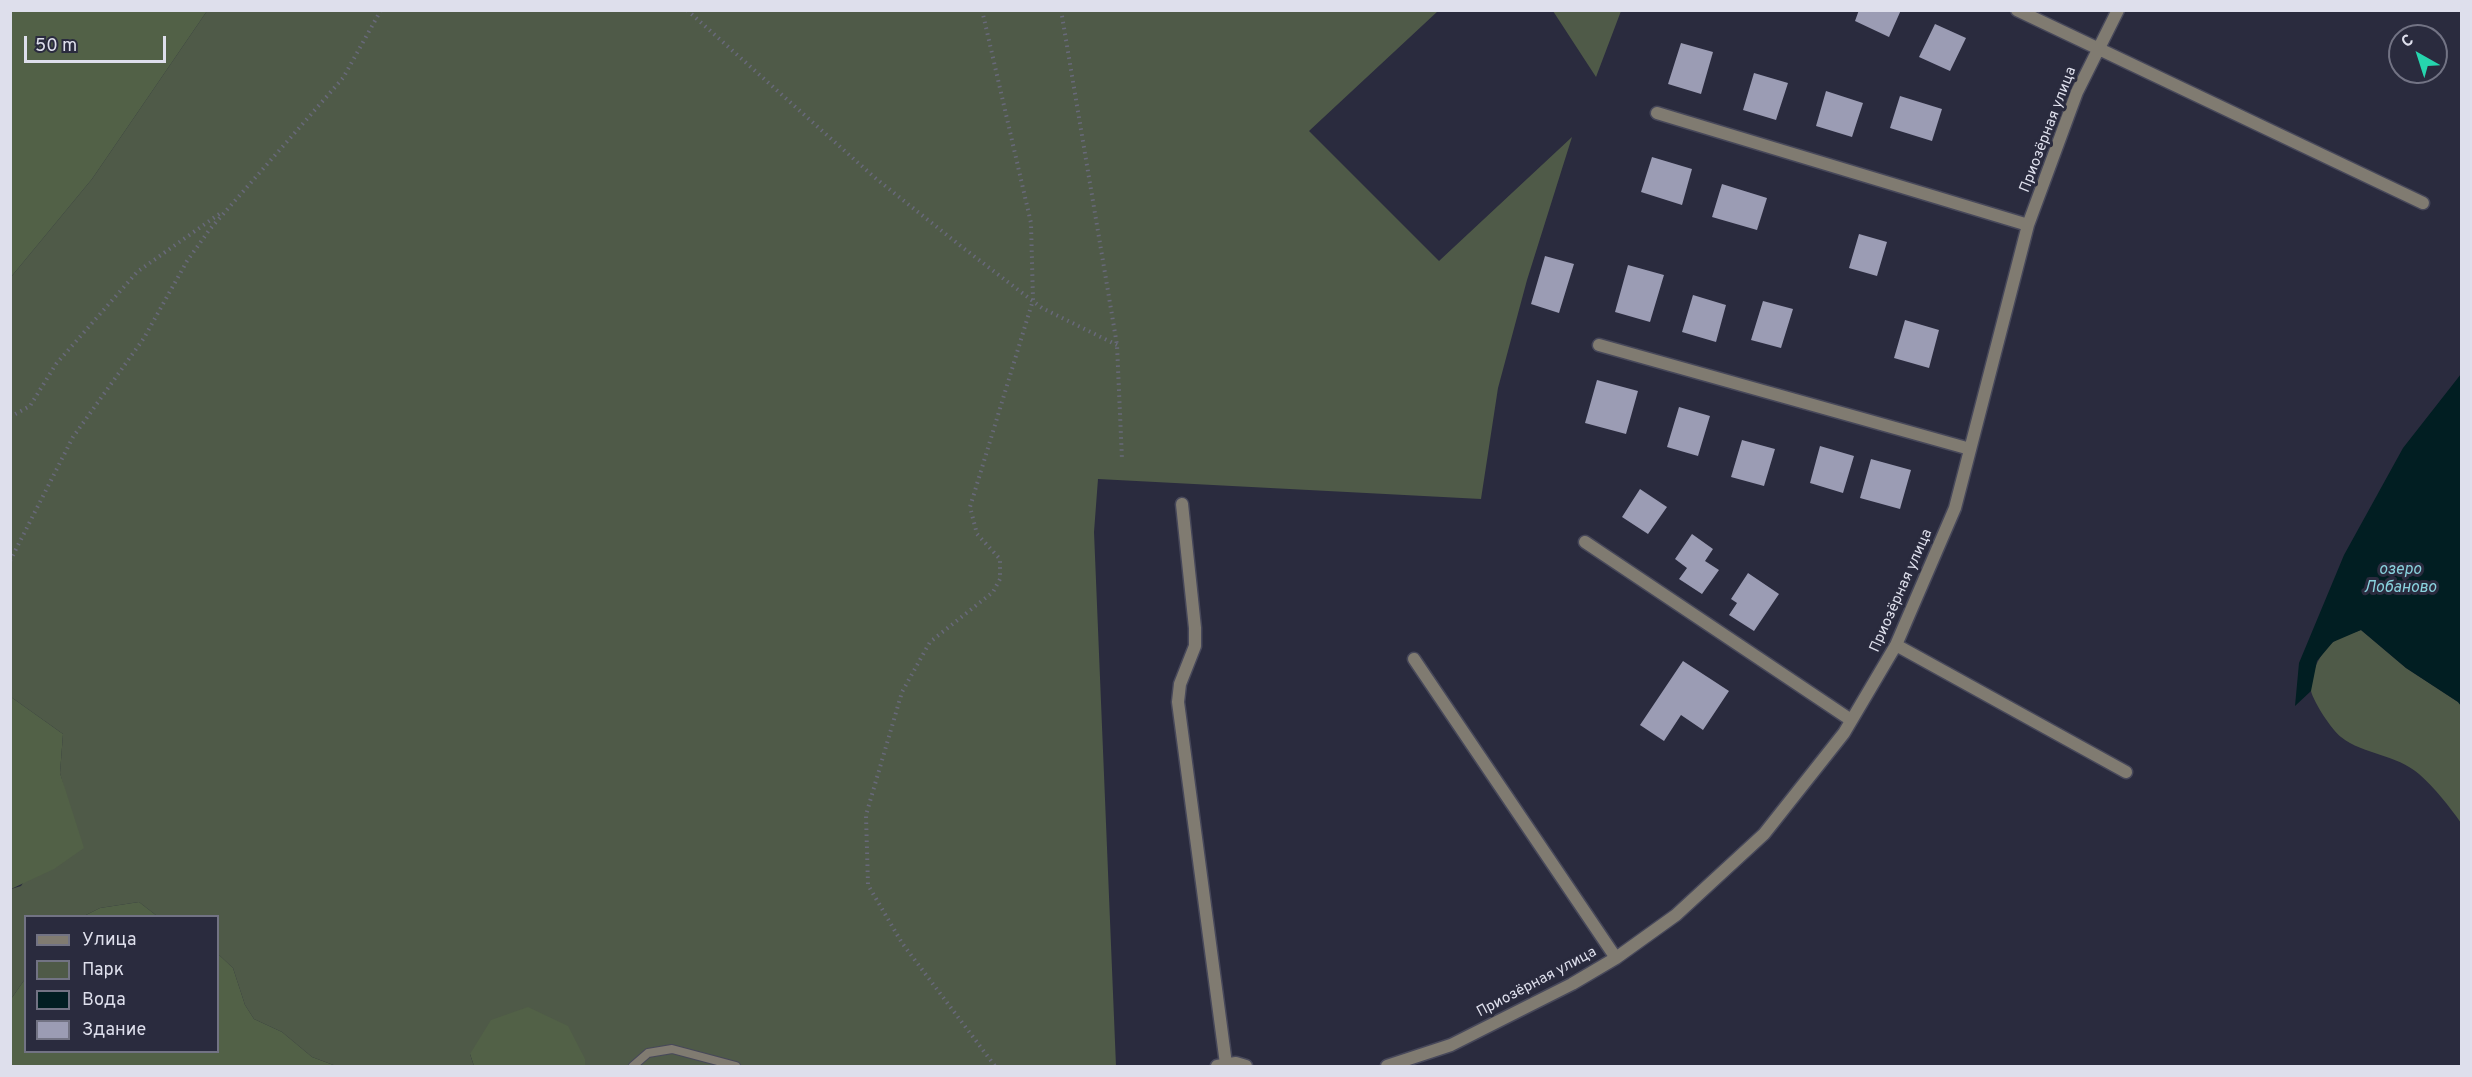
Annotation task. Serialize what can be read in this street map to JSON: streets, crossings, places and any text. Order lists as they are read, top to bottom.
{
  "streets": {
    "street": ["Приозёрная улица"]
  },
  "water": ["озеро Лобаново"],
  "legend": [
    "Улица",
    "Парк",
    "Вода",
    "Здание"
  ],
  "scale_bar": "50 m",
  "north": "top left"
}
